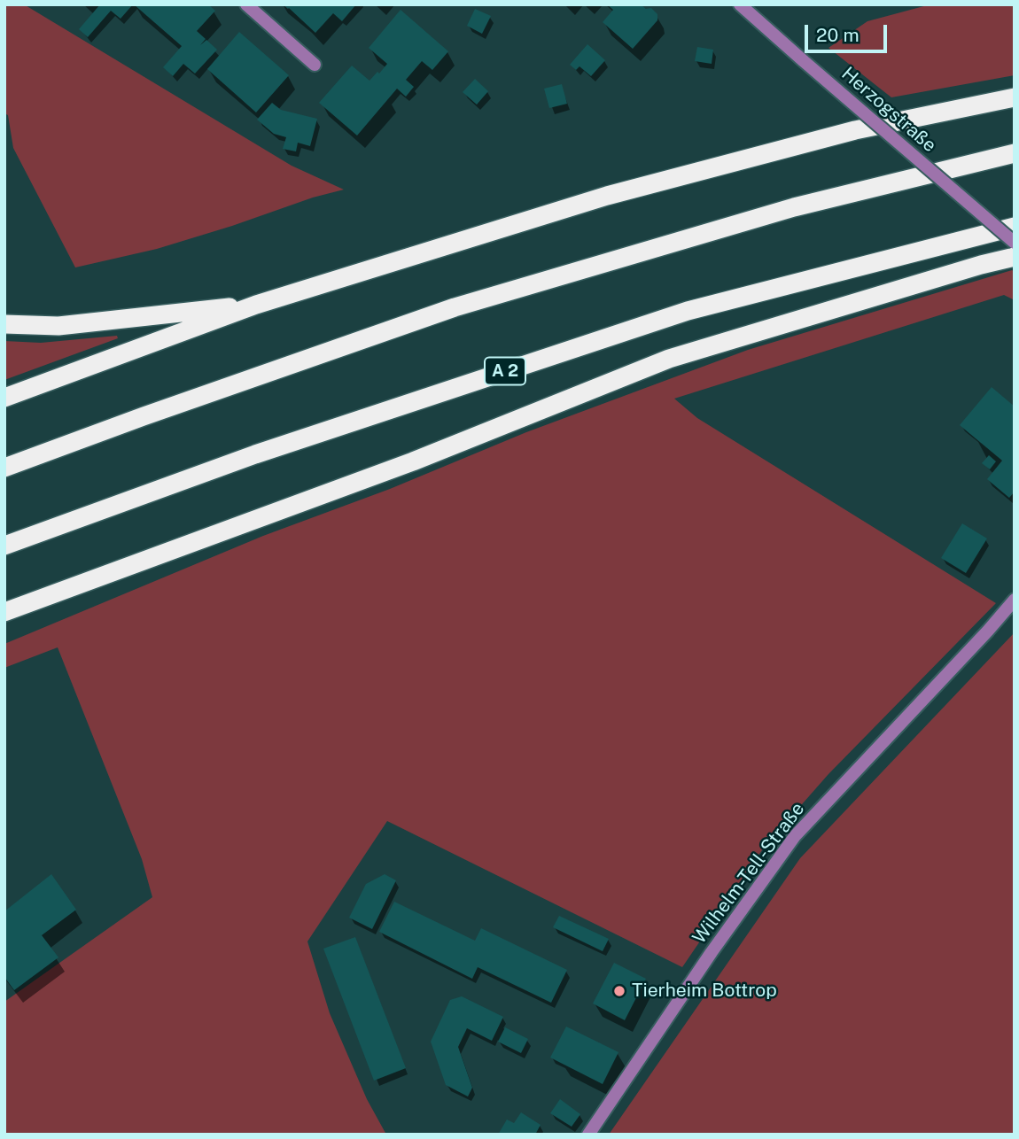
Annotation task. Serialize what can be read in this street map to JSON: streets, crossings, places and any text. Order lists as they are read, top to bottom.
{
  "streets": {
    "highway": ["A 2"],
    "street": ["Herzogstraße", "Wilhelm-Tell-Straße"]
  },
  "places": ["Tierheim Bottrop"],
  "scale_bar": "20 m"
}
